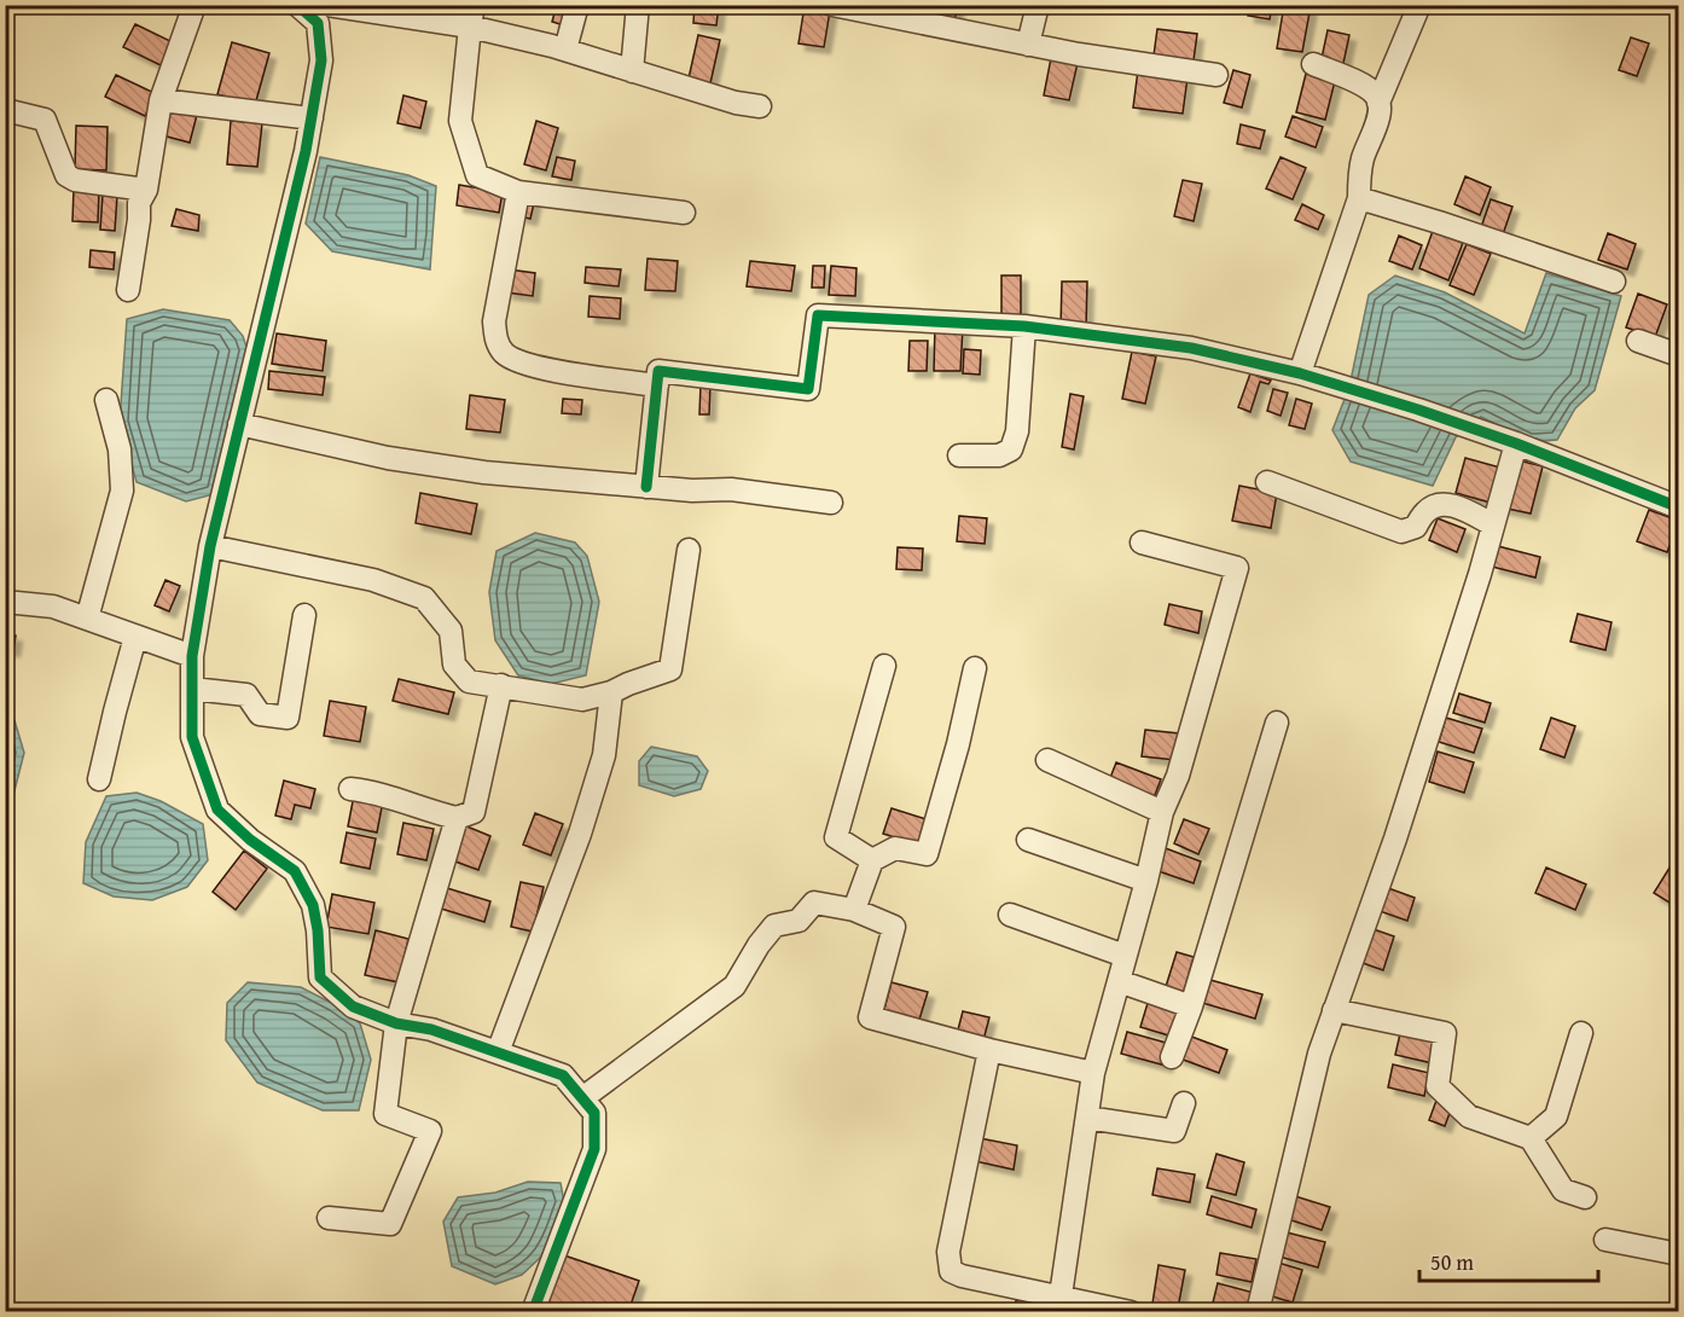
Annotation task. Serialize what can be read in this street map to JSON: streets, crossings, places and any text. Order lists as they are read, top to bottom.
{
  "scale_bar": "50 m"
}
